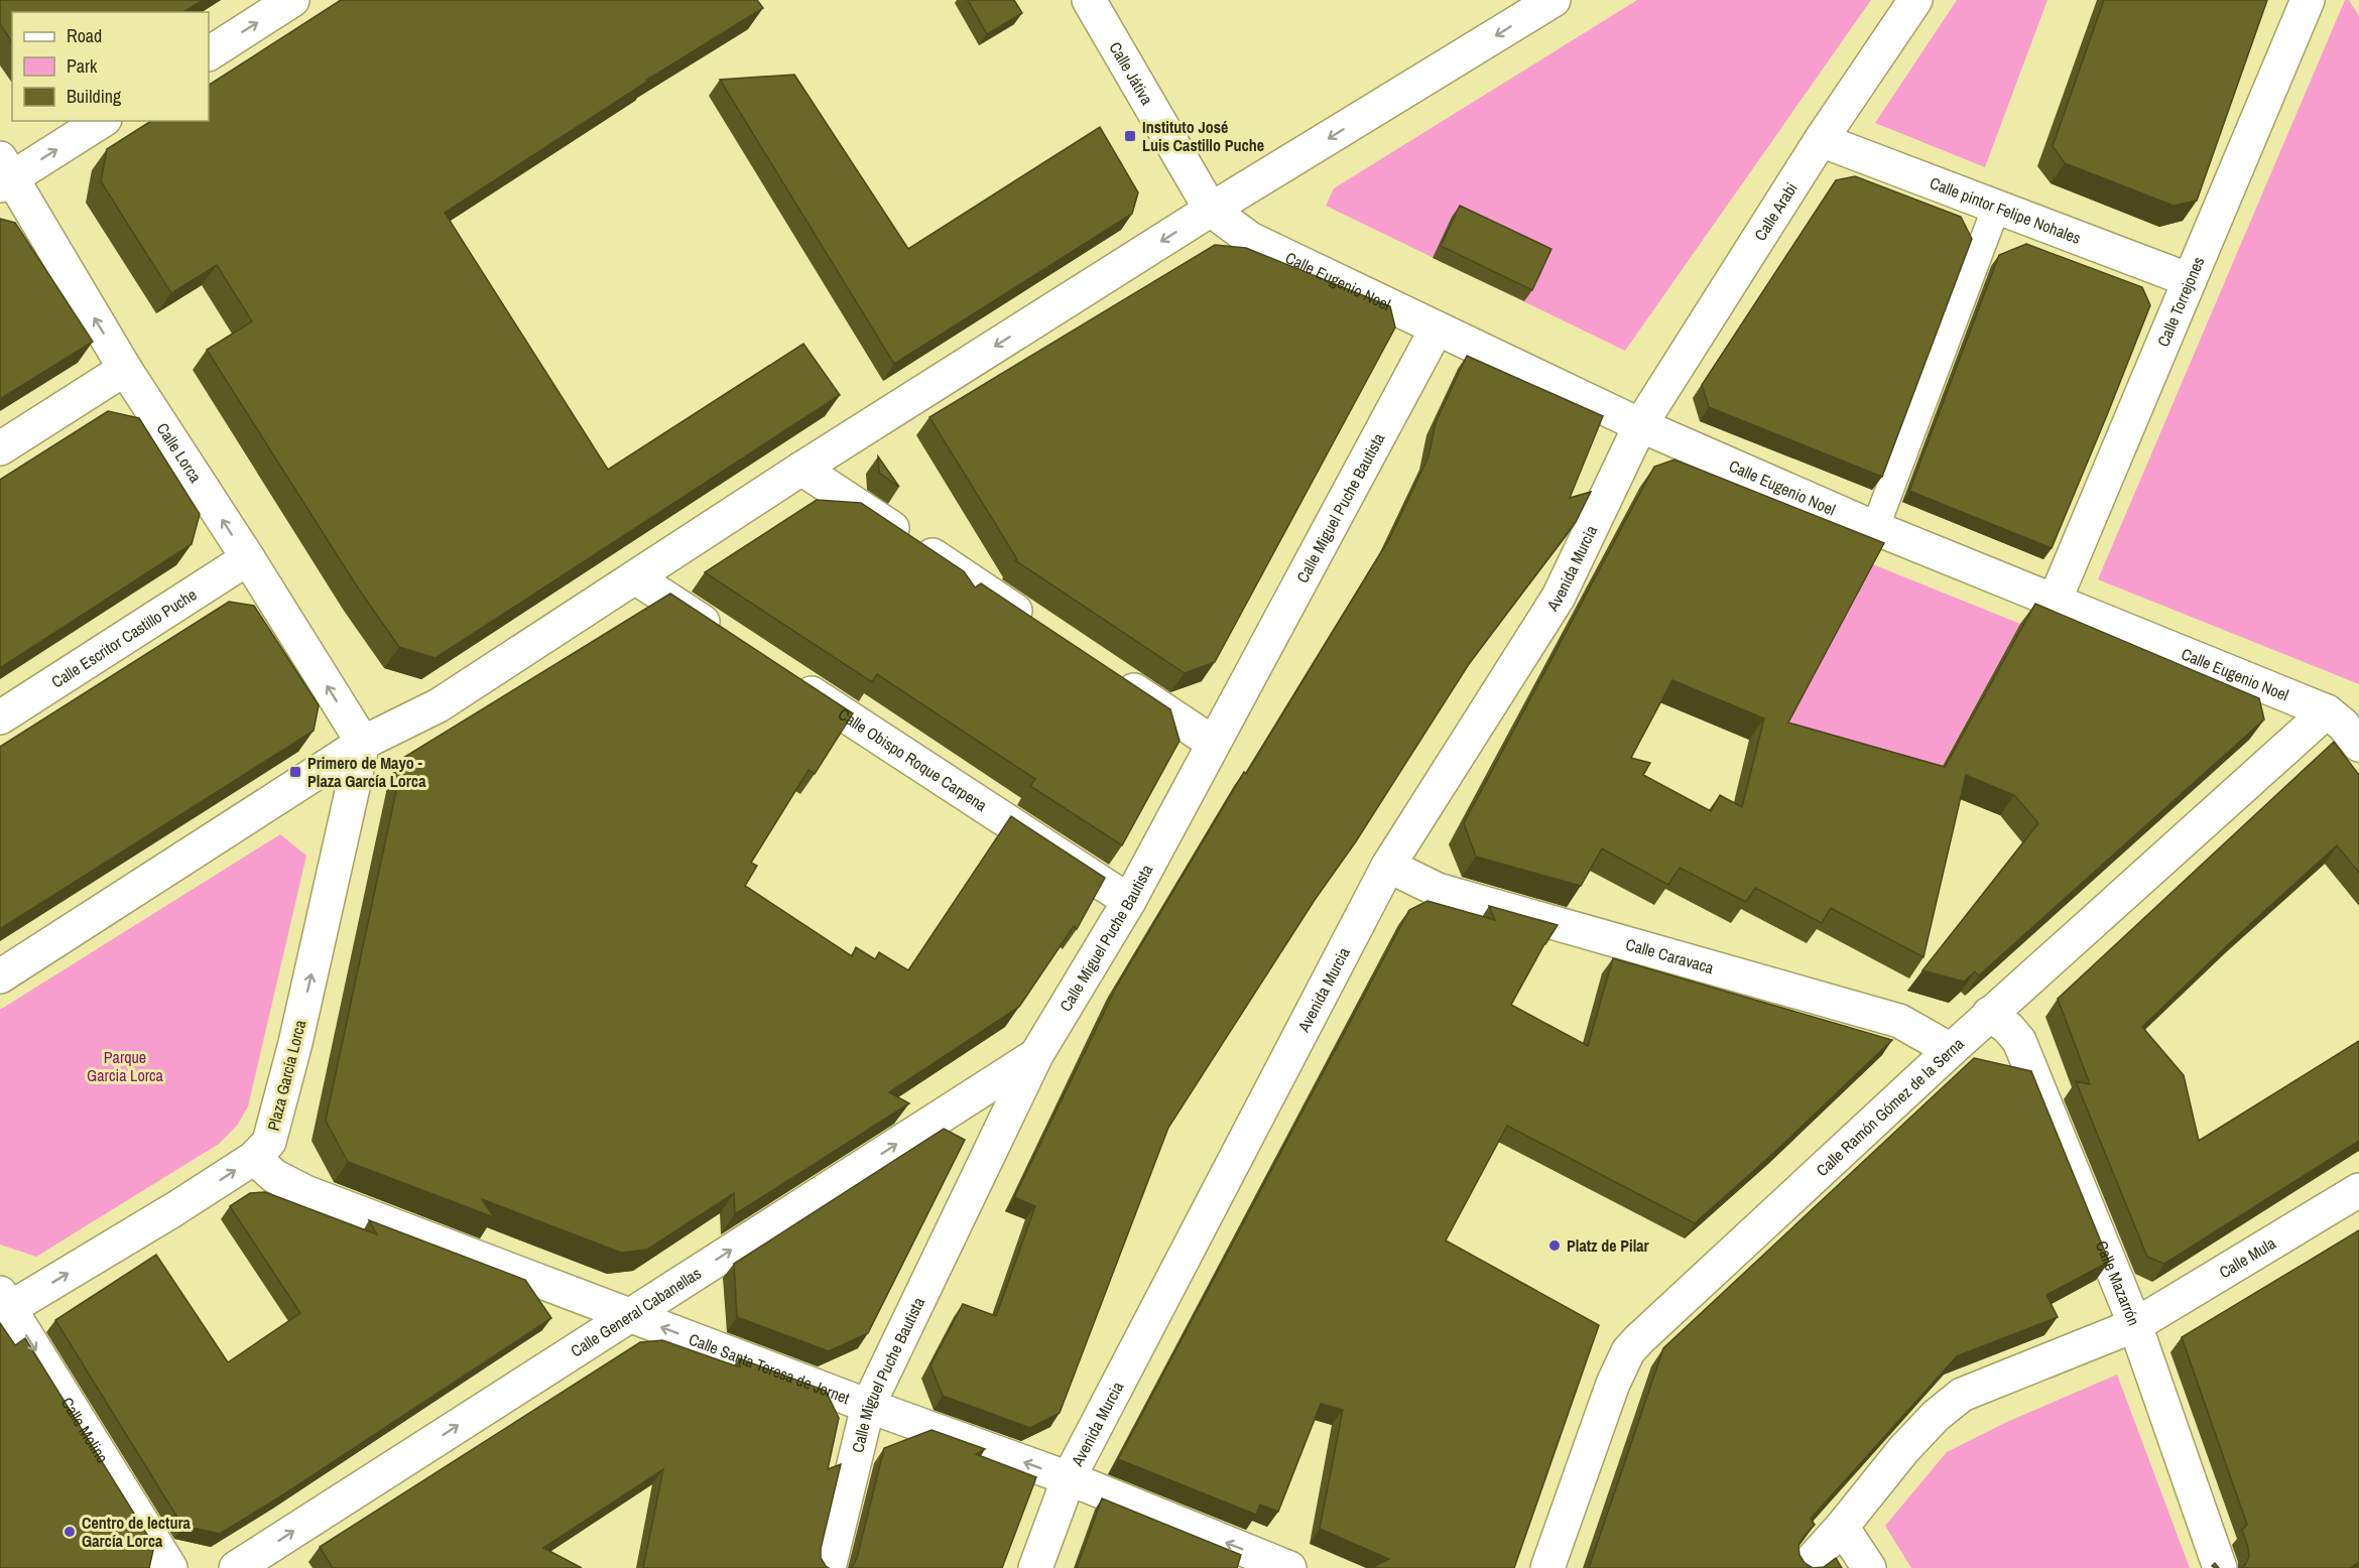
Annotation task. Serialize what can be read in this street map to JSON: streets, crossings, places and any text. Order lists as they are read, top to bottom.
{
  "streets": {
    "street": [
      "Calle Játiva",
      "Calle pintor Felipe Nohales",
      "Calle Arabi",
      "Calle Eugenio Noel",
      "Calle Torrejones",
      "Calle Lorca",
      "Calle Miguel Puche Bautista",
      "Avenida Murcia",
      "Calle Escritor Castillo Puche",
      "Calle Obispo Roque Carpena",
      "Calle Caravaca",
      "Plaza García Lorca",
      "Calle Ramón Gómez de la Serna",
      "Calle Mula",
      "Calle Mazarrón",
      "Calle General Cabanellas",
      "Calle Santa Teresa de Jornet",
      "Calle Molino"
    ]
  },
  "crossings": [
    ["Calle Játiva", "Calle Eugenio Noel"],
    ["Calle pintor Felipe Nohales", "Calle Arabi"],
    ["Calle pintor Felipe Nohales", "Calle Torrejones"],
    ["Calle Arabi", "Calle Eugenio Noel"],
    ["Calle Arabi", "Avenida Murcia"],
    ["Calle Eugenio Noel", "Calle Torrejones"],
    ["Calle Eugenio Noel", "Calle Miguel Puche Bautista"],
    ["Calle Eugenio Noel", "Avenida Murcia"],
    ["Calle Eugenio Noel", "Calle Ramón Gómez de la Serna"],
    ["Calle Lorca", "Calle Escritor Castillo Puche"],
    ["Calle Lorca", "Plaza García Lorca"],
    ["Calle Miguel Puche Bautista", "Calle Obispo Roque Carpena"],
    ["Calle Miguel Puche Bautista", "Calle General Cabanellas"],
    ["Calle Miguel Puche Bautista", "Calle Santa Teresa de Jornet"],
    ["Avenida Murcia", "Calle Caravaca"],
    ["Avenida Murcia", "Calle Santa Teresa de Jornet"],
    ["Calle Caravaca", "Calle Ramón Gómez de la Serna"],
    ["Plaza García Lorca", "Calle Santa Teresa de Jornet"],
    ["Plaza García Lorca", "Calle Molino"],
    ["Calle Ramón Gómez de la Serna", "Calle Mazarrón"],
    ["Calle Mula", "Calle Mazarrón"],
    ["Calle General Cabanellas", "Calle Santa Teresa de Jornet"]
  ],
  "one_way": [
    "Calle Lorca",
    "Calle General Cabanellas",
    "Calle Santa Teresa de Jornet",
    "Calle Molino"
  ],
  "parks": ["Parque Garcia Lorca"],
  "places": {
    "transit": ["Instituto José Luis Castillo Puche", "Primero de Mayo - Plaza García Lorca"],
    "other": ["Platz de Pilar", "Centro de lectura García Lorca"]
  },
  "legend": ["Road", "Park", "Building"]
}
